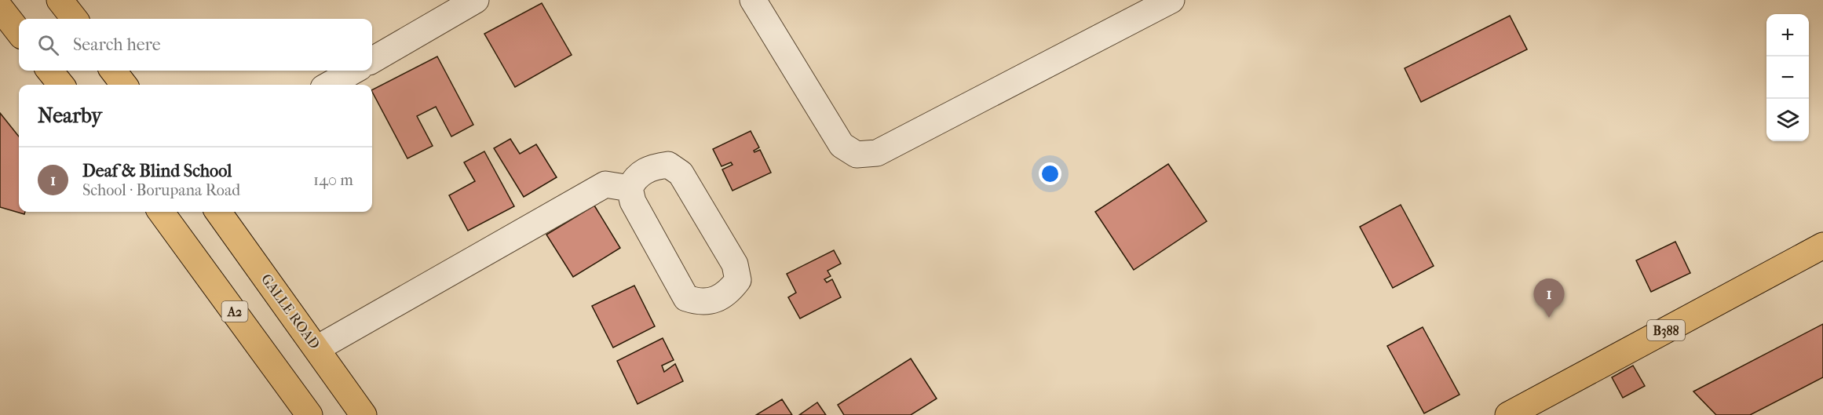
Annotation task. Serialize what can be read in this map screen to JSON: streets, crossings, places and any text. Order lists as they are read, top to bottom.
{
  "streets": {
    "main road": ["A2", "GALLE ROAD", "B388"]
  },
  "page": {
    "map_buttons": ["+", "−"],
    "search": "Search here",
    "heading": "Nearby",
    "list": [
      {
        "mark": "1",
        "name": "Deaf & Blind School",
        "note": "School · Borupana Road",
        "value": "140 m"
      }
    ],
    "pins": "1"
  }
}
